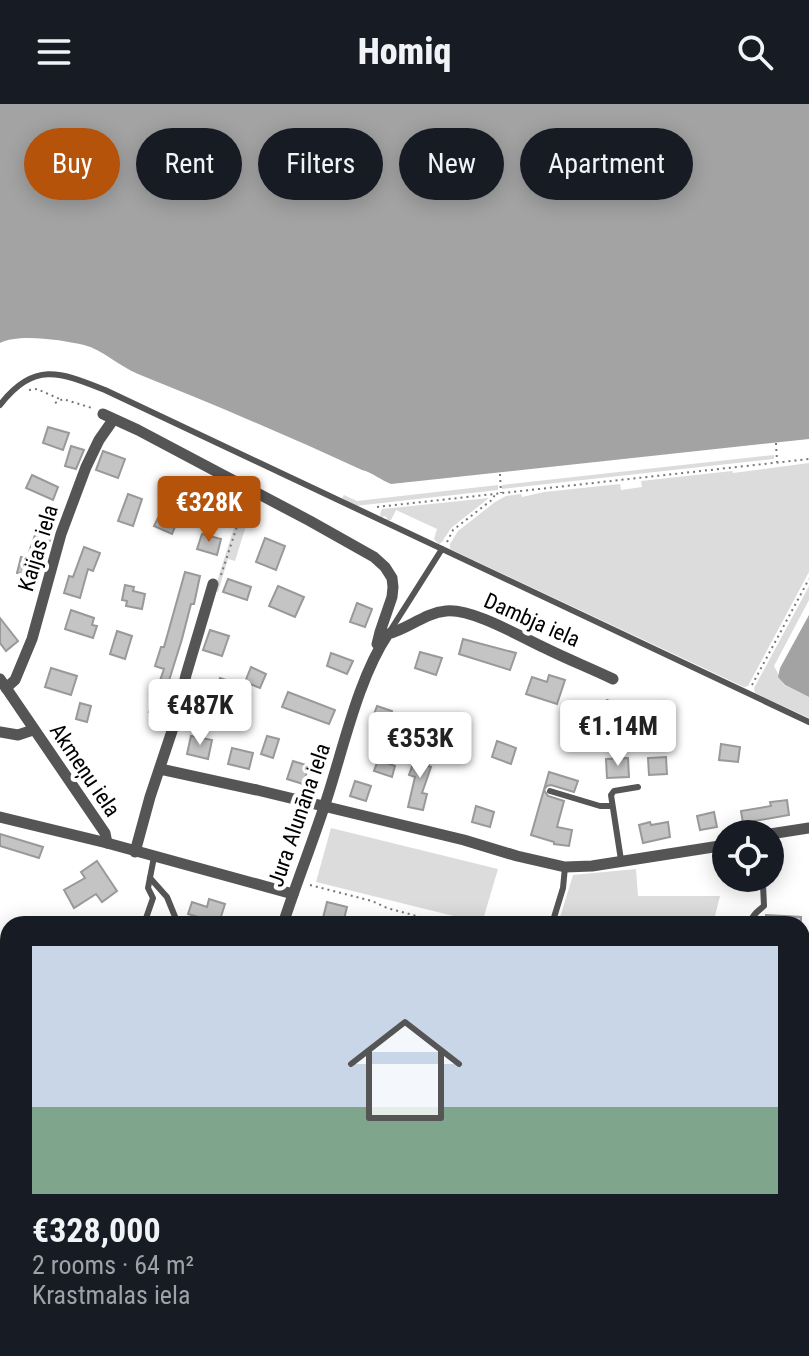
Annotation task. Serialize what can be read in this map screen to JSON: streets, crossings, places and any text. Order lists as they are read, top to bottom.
{
  "streets": {
    "street": [
      "Kaijas iela",
      "Dambja iela",
      "Akmeņu iela",
      "Jura Alunāna iela"
    ]
  },
  "crossings": [
    ["Kaijas iela", "Akmeņu iela"],
    ["Dambja iela", "Jura Alunāna iela"],
    ["Akmeņu iela", "Jura Alunāna iela"]
  ],
  "page": {
    "header": "Homiq",
    "chip": [
      "Buy",
      "Rent",
      "Filters",
      "New",
      "Apartment"
    ],
    "price": [
      "€328K",
      "€487K",
      "€1.14M",
      "€353K"
    ],
    "list": [
      {
        "name": "€328,000",
        "note": "2 rooms · 64 m² · Krastmalas iela"
      }
    ]
  }
}
